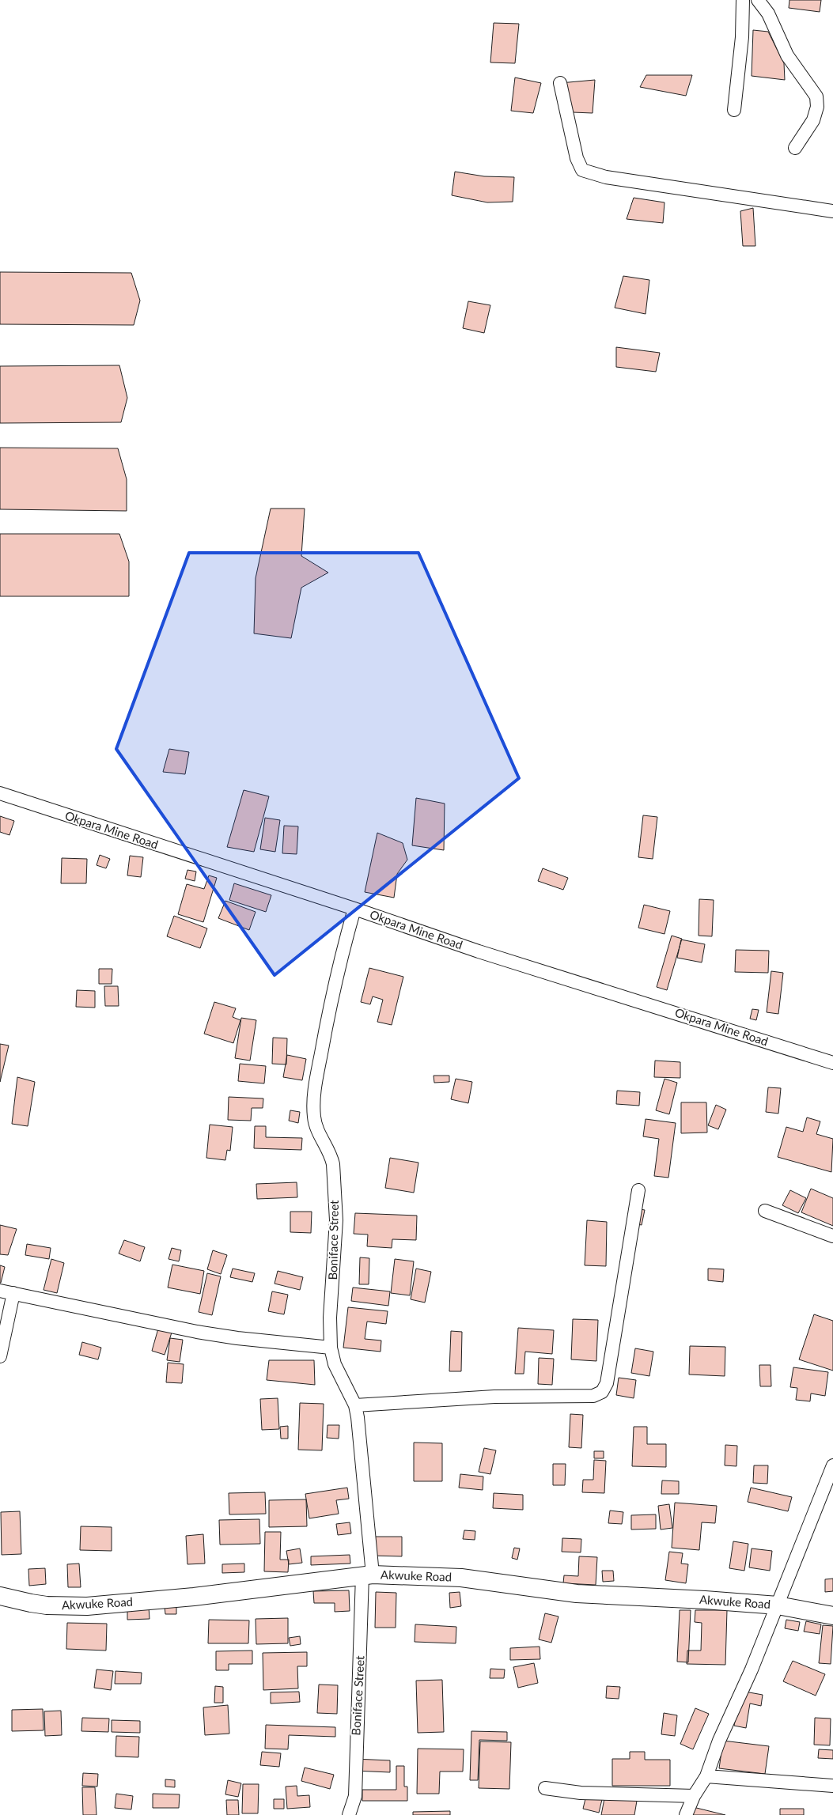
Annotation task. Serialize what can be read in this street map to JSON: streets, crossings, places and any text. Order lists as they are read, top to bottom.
{
  "streets": {
    "main road": ["Akwuke Road"],
    "street": ["Okpara Mine Road", "Boniface Street"]
  },
  "crossings": [
    ["Okpara Mine Road", "Boniface Street"],
    ["Boniface Street", "Akwuke Road"]
  ]
}
